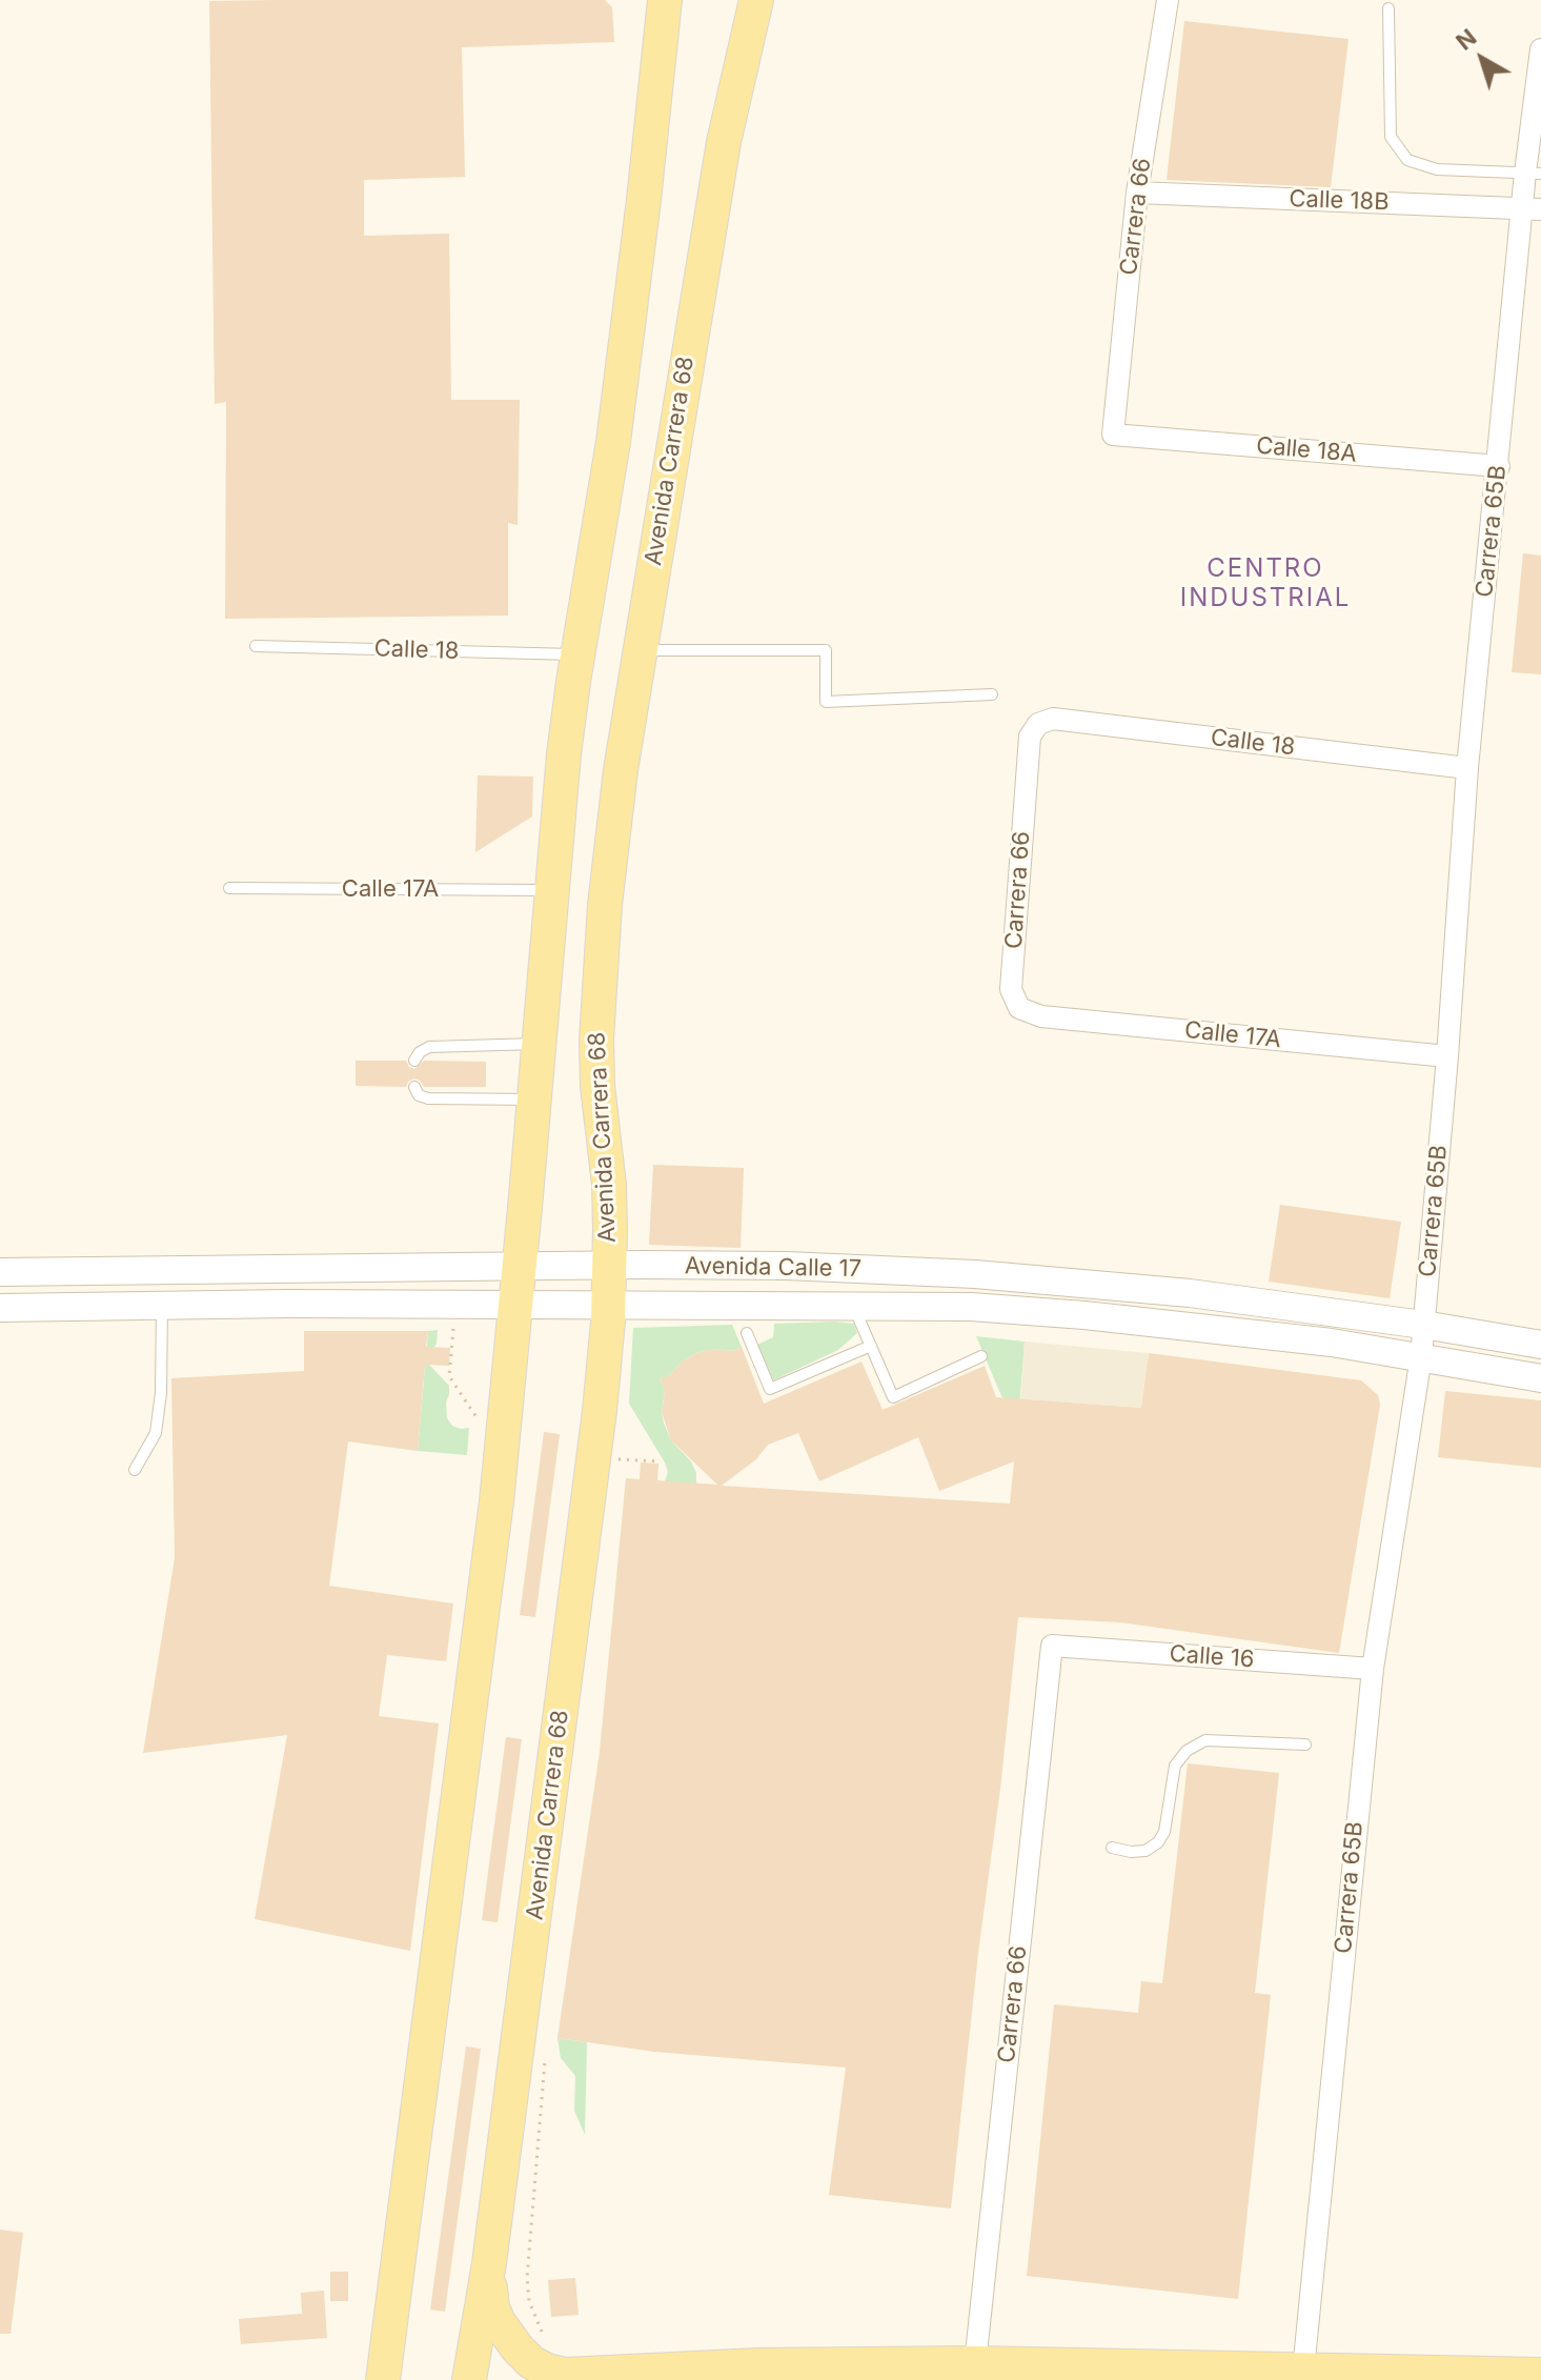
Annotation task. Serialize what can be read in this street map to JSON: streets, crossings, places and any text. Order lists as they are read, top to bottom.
{
  "streets": {
    "main road": ["Avenida Carrera 68"],
    "street": [
      "Calle 18B",
      "Carrera 66",
      "Calle 18A",
      "Carrera 65B",
      "Calle 18",
      "Calle 17A",
      "Avenida Calle 17",
      "Calle 16"
    ]
  },
  "crossings": [
    ["Calle 18B", "Carrera 66"],
    ["Calle 18B", "Carrera 65B"],
    ["Carrera 66", "Calle 18A"],
    ["Carrera 66", "Calle 18"],
    ["Carrera 66", "Calle 17A"],
    ["Carrera 66", "Calle 16"],
    ["Calle 18A", "Carrera 65B"],
    ["Avenida Carrera 68", "Avenida Calle 17"],
    ["Carrera 65B", "Calle 18"],
    ["Carrera 65B", "Calle 17A"],
    ["Carrera 65B", "Avenida Calle 17"],
    ["Carrera 65B", "Calle 16"]
  ],
  "districts": ["CENTRO INDUSTRIAL"],
  "north": "top left"
}
